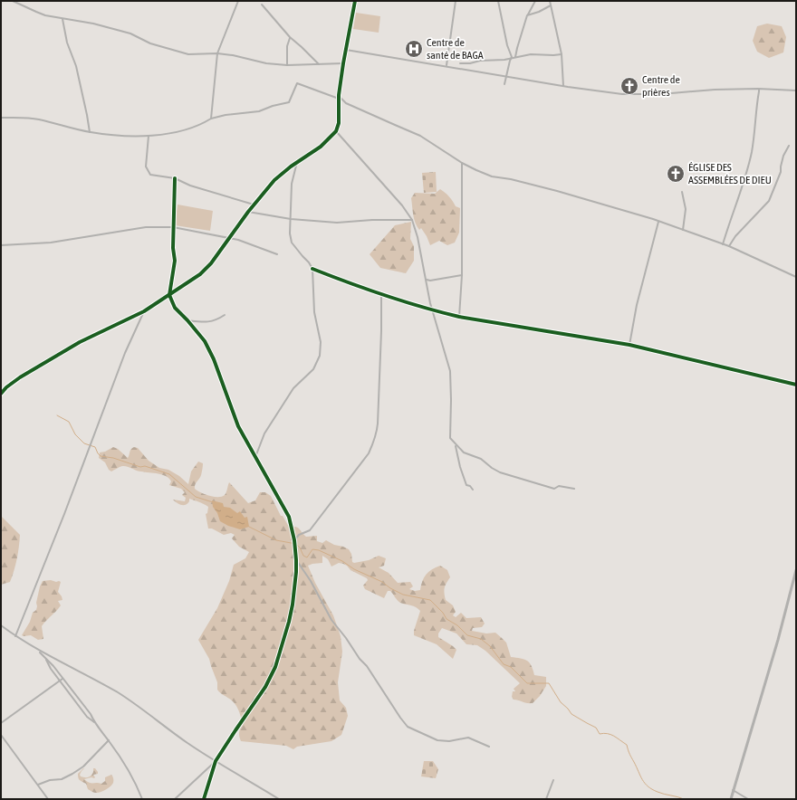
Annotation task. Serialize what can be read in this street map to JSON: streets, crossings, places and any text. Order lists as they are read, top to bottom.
{
  "places": {
    "hospital": ["Centre de santé de BAGA"],
    "church": ["Centre de prières", "ÉGLISE DES ASSEMBLÉES DE DIEU"]
  }
}
